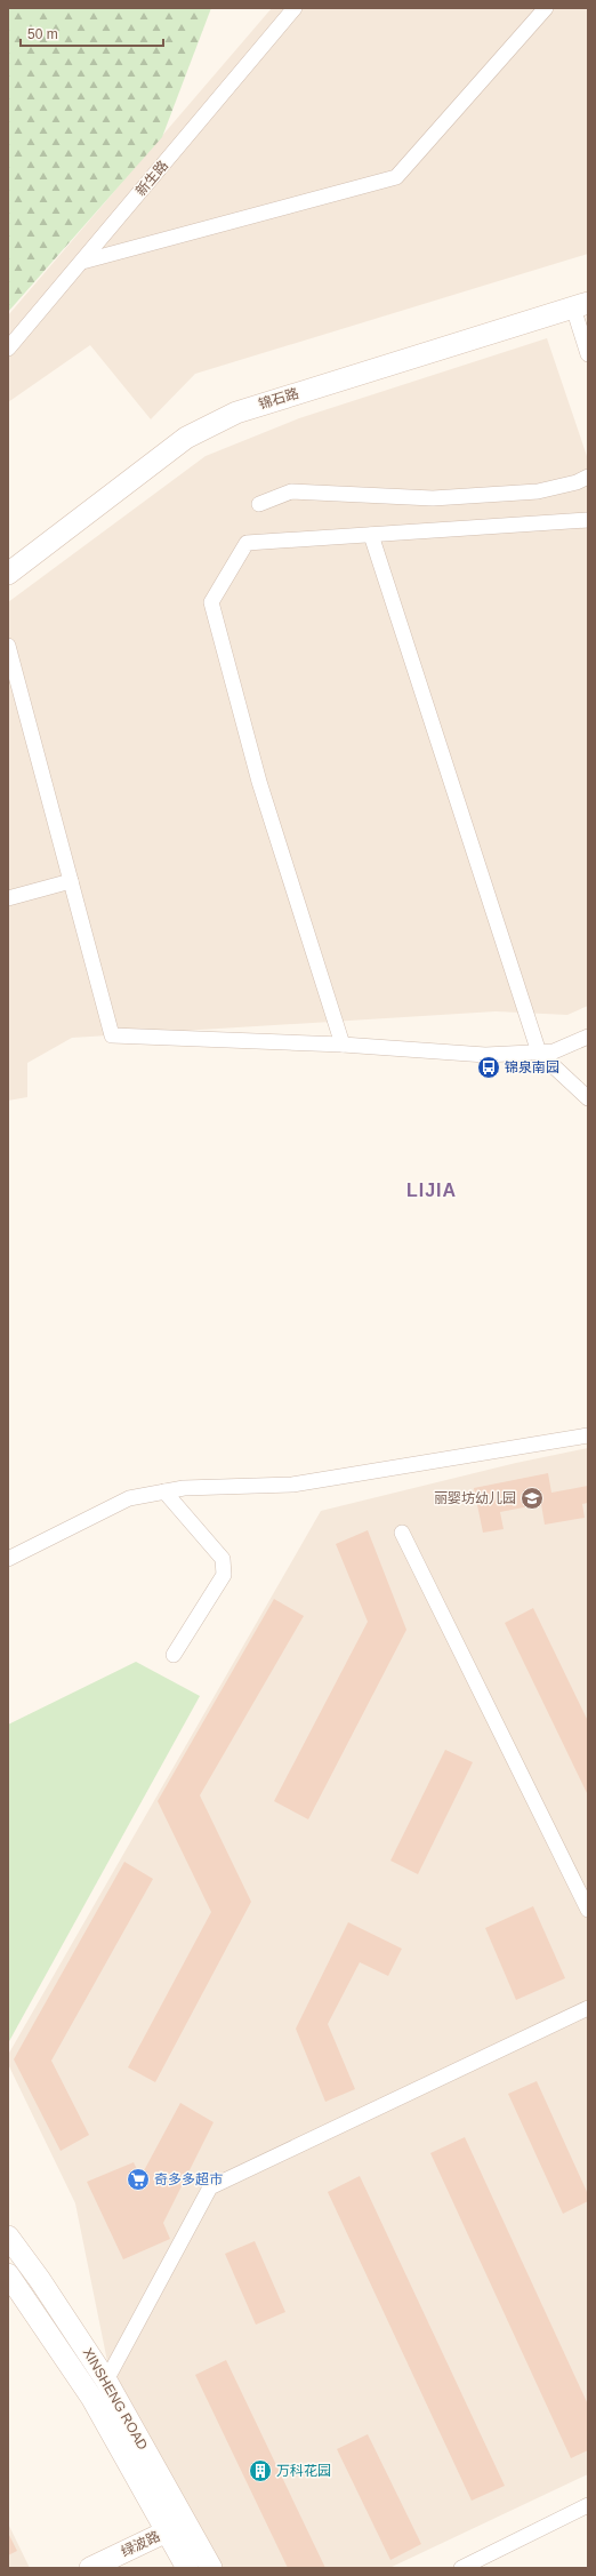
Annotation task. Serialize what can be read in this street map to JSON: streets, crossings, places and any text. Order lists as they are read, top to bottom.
{
  "streets": {
    "main road": ["锦石路", "XINSHENG ROAD", "绿波路"],
    "street": ["新生路"]
  },
  "crossings": [
    ["XINSHENG ROAD", "绿波路"]
  ],
  "districts": ["LIJIA"],
  "places": {
    "bus stop": ["锦泉南园"],
    "school or university": ["丽婴坊幼儿园"],
    "supermarket": ["奇多多超市"],
    "building": ["万科花园"]
  },
  "scale_bar": "50 m"
}
